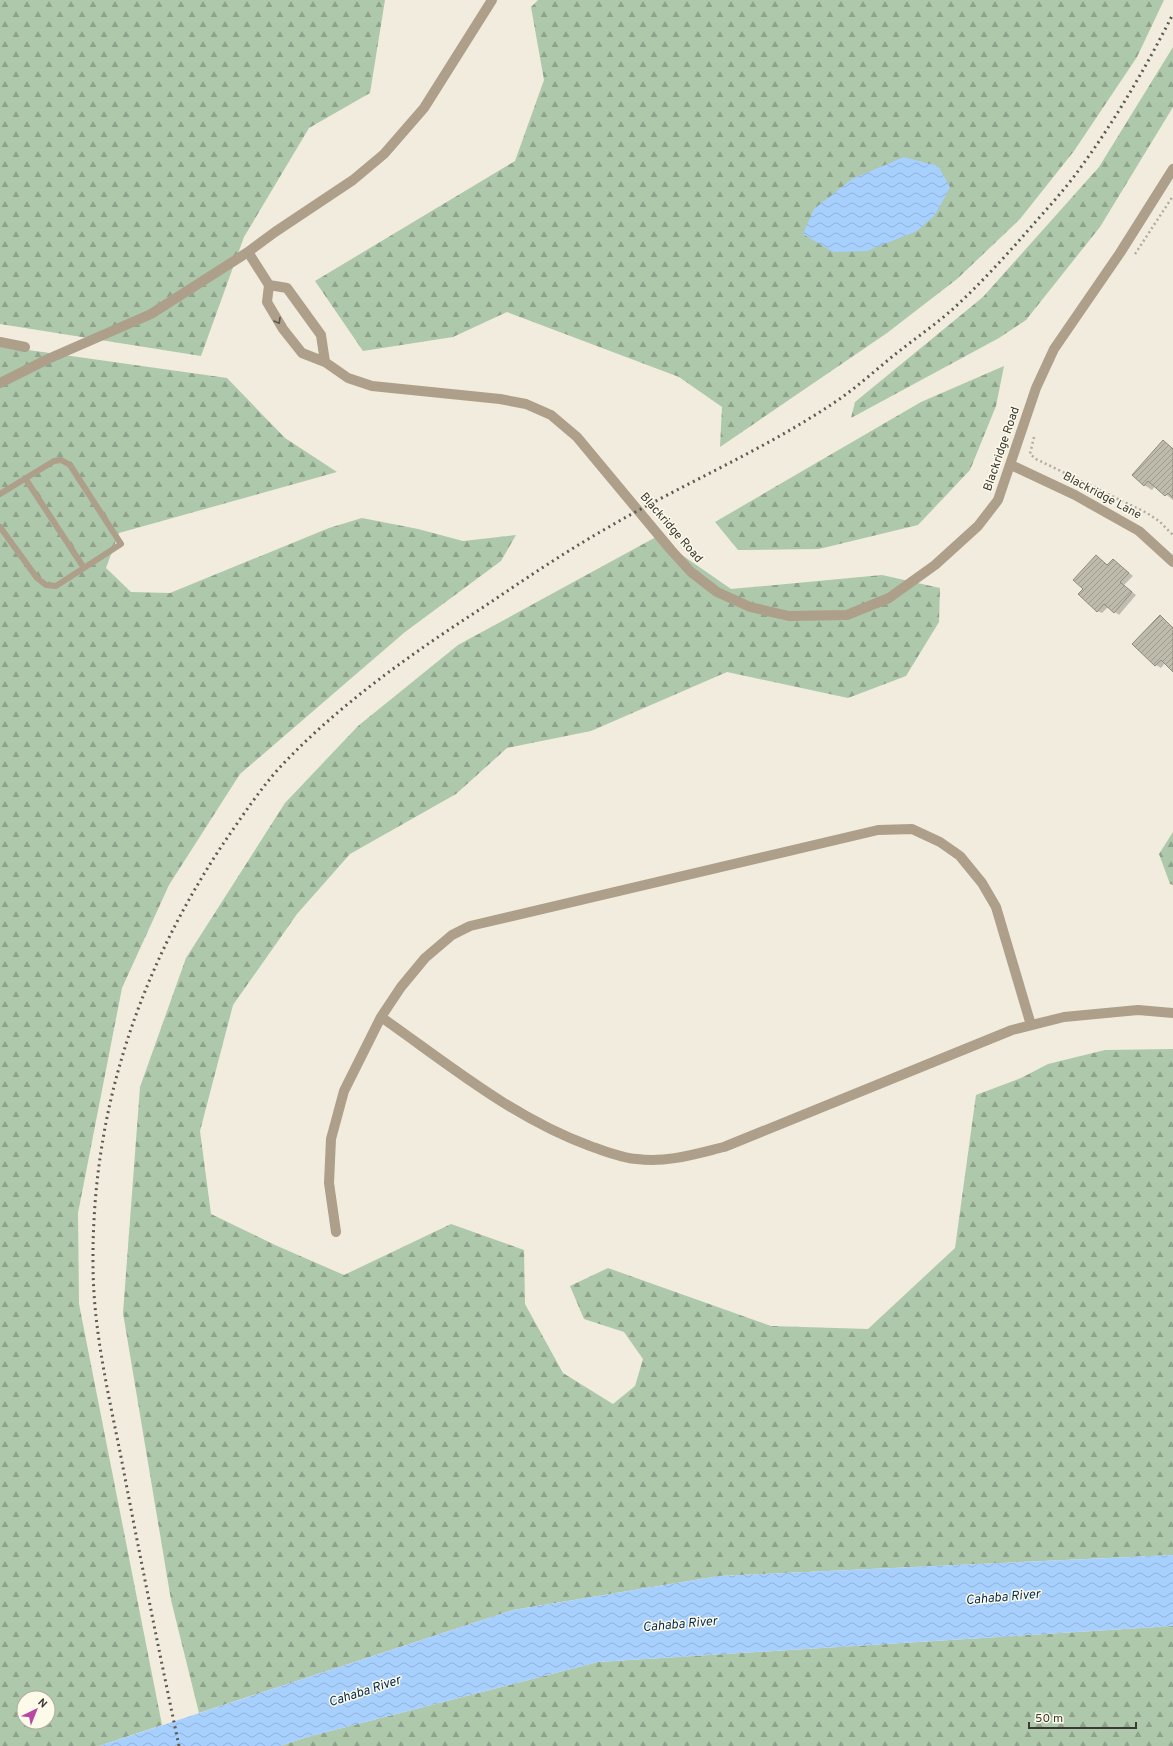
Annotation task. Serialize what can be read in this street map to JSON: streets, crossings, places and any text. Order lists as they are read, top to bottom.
{
  "streets": {
    "street": ["Blackridge Road", "Blackridge Lane"]
  },
  "crossings": [
    ["Blackridge Road", "Blackridge Lane"]
  ],
  "water": ["Cahaba River"],
  "scale_bar": "50 m",
  "north": "top right"
}
